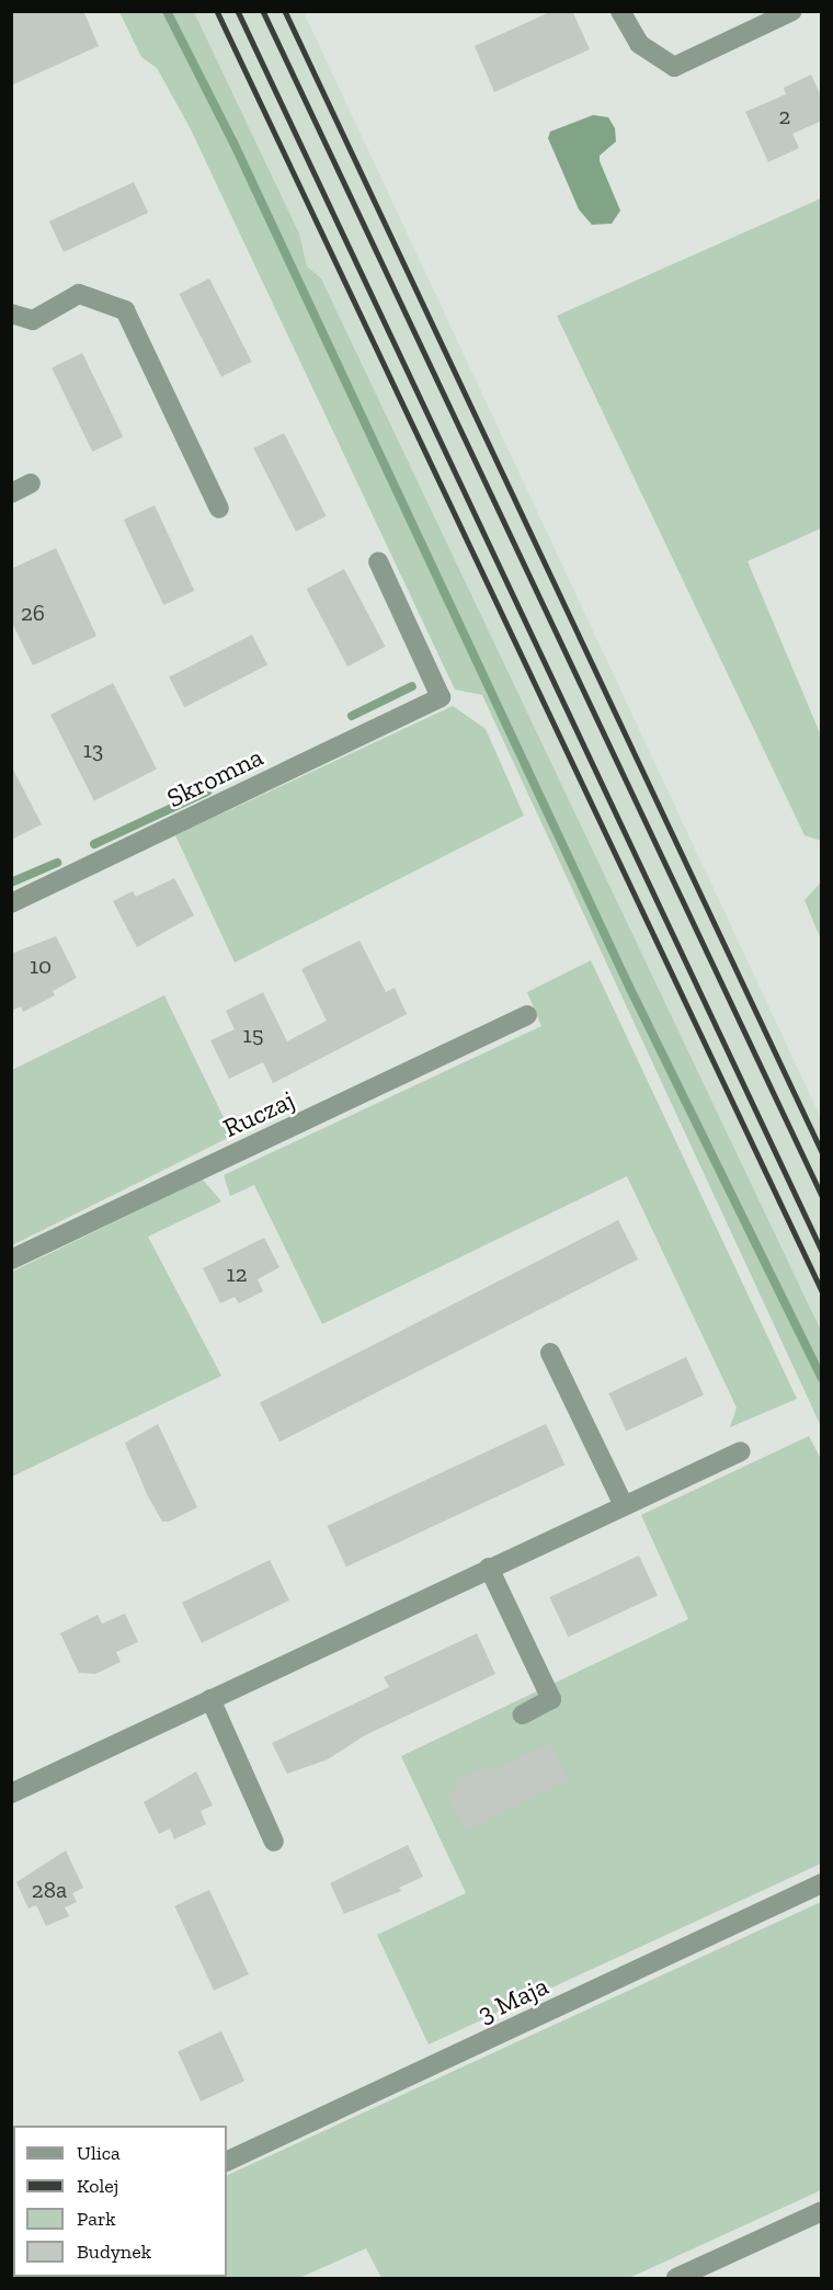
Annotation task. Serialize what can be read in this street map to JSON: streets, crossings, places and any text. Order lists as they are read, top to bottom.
{
  "streets": {
    "street": ["Skromna", "Ruczaj", "3 Maja"]
  },
  "house_numbers": [
    "2",
    "26",
    "13",
    "10",
    "15",
    "12",
    "28a"
  ],
  "legend": [
    "Ulica",
    "Kolej",
    "Park",
    "Budynek"
  ]
}
